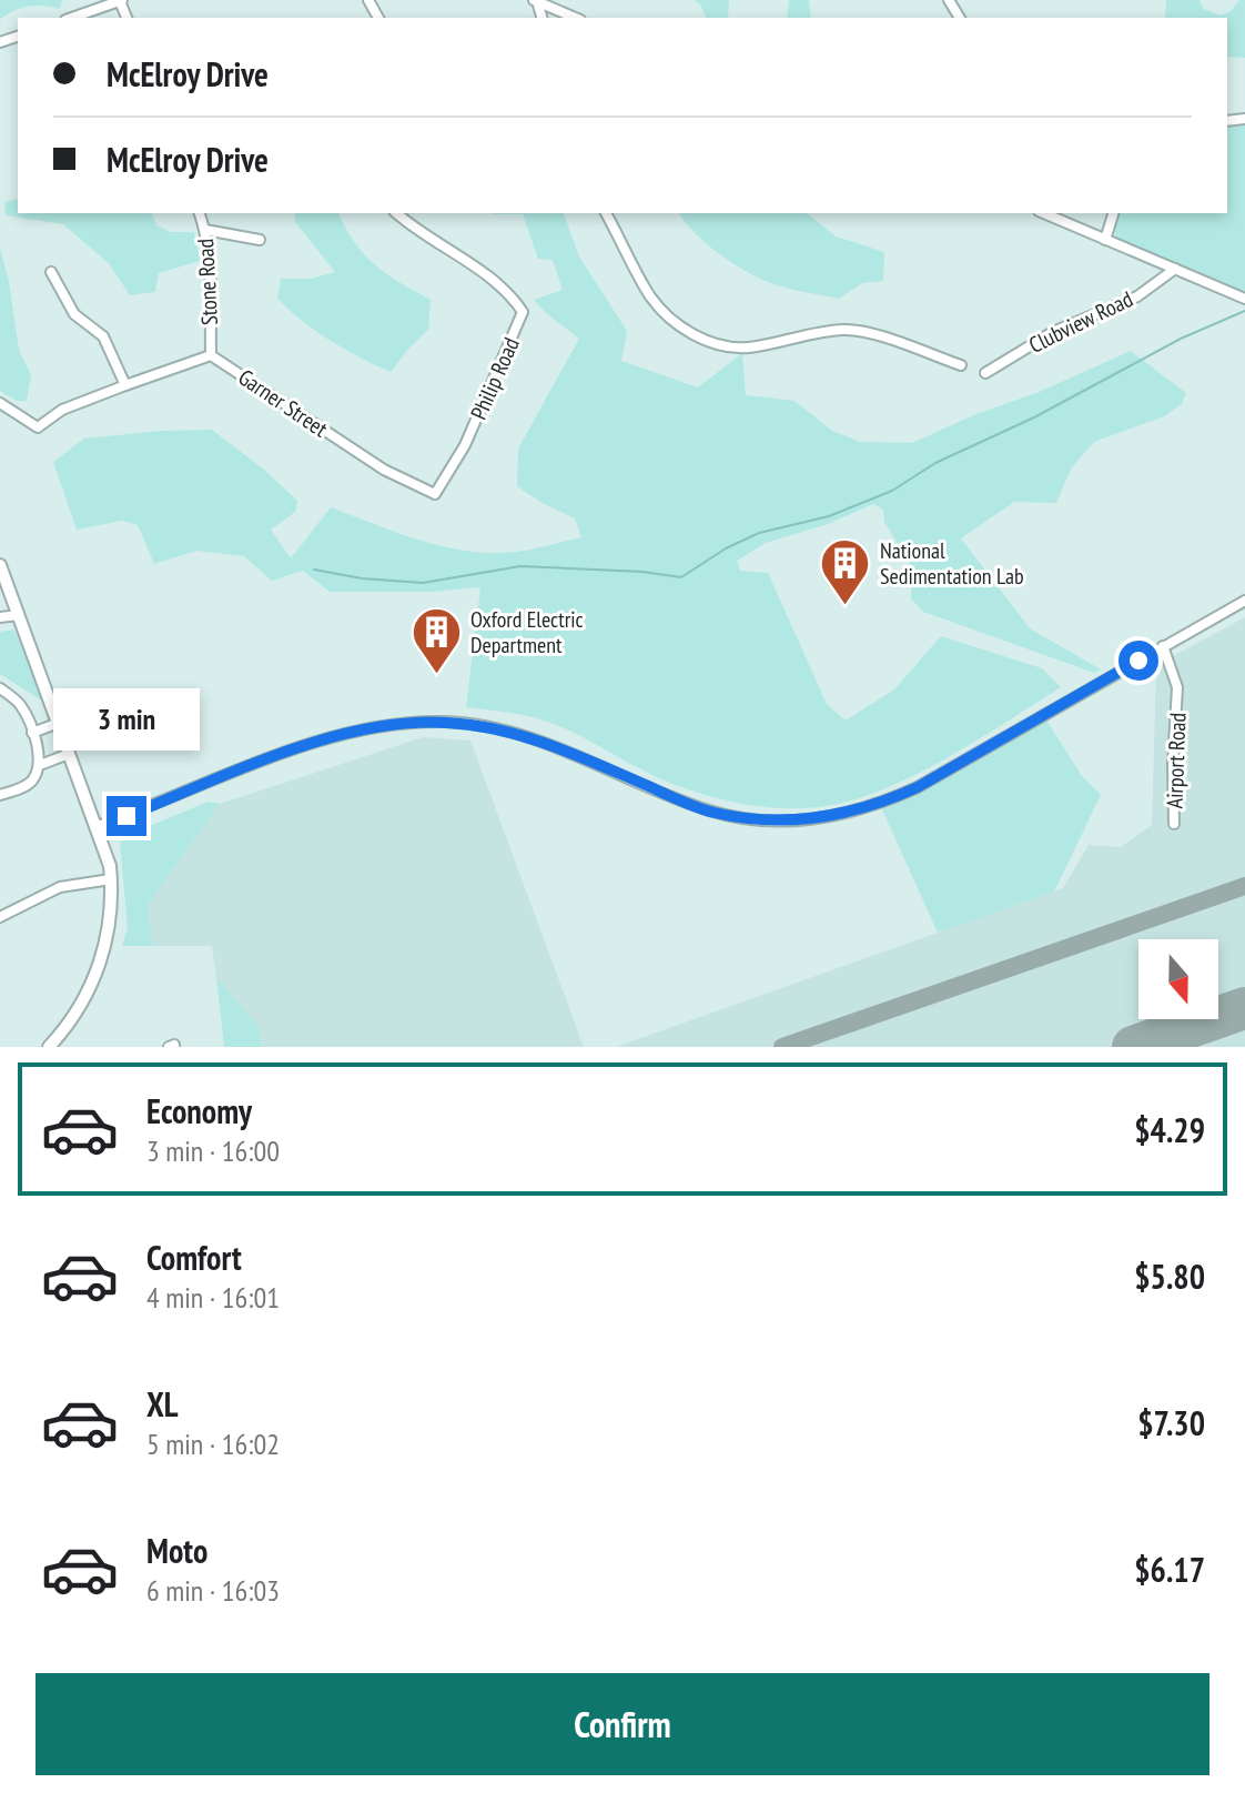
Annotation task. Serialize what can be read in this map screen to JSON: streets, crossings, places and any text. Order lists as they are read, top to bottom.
{
  "streets": {
    "street": [
      "Stone Road",
      "Clubview Road",
      "Philip Road",
      "Garner Street",
      "Airport Road"
    ]
  },
  "crossings": [
    ["Stone Road", "Garner Street"],
    ["Philip Road", "Garner Street"]
  ],
  "places": {
    "building": ["National Sedimentation Lab", "Oxford Electric Department"]
  },
  "north": "bottom",
  "page": {
    "banner": ["McElroy Drive", "McElroy Drive"],
    "bubble": "3 min",
    "list": [
      {
        "name": "Economy",
        "note": "3 min · 16:00",
        "value": "$4.29"
      },
      {
        "name": "Comfort",
        "note": "4 min · 16:01",
        "value": "$5.80"
      },
      {
        "name": "XL",
        "note": "5 min · 16:02",
        "value": "$7.30"
      },
      {
        "name": "Moto",
        "note": "6 min · 16:03",
        "value": "$6.17"
      }
    ],
    "buttons": "Confirm"
  }
}
